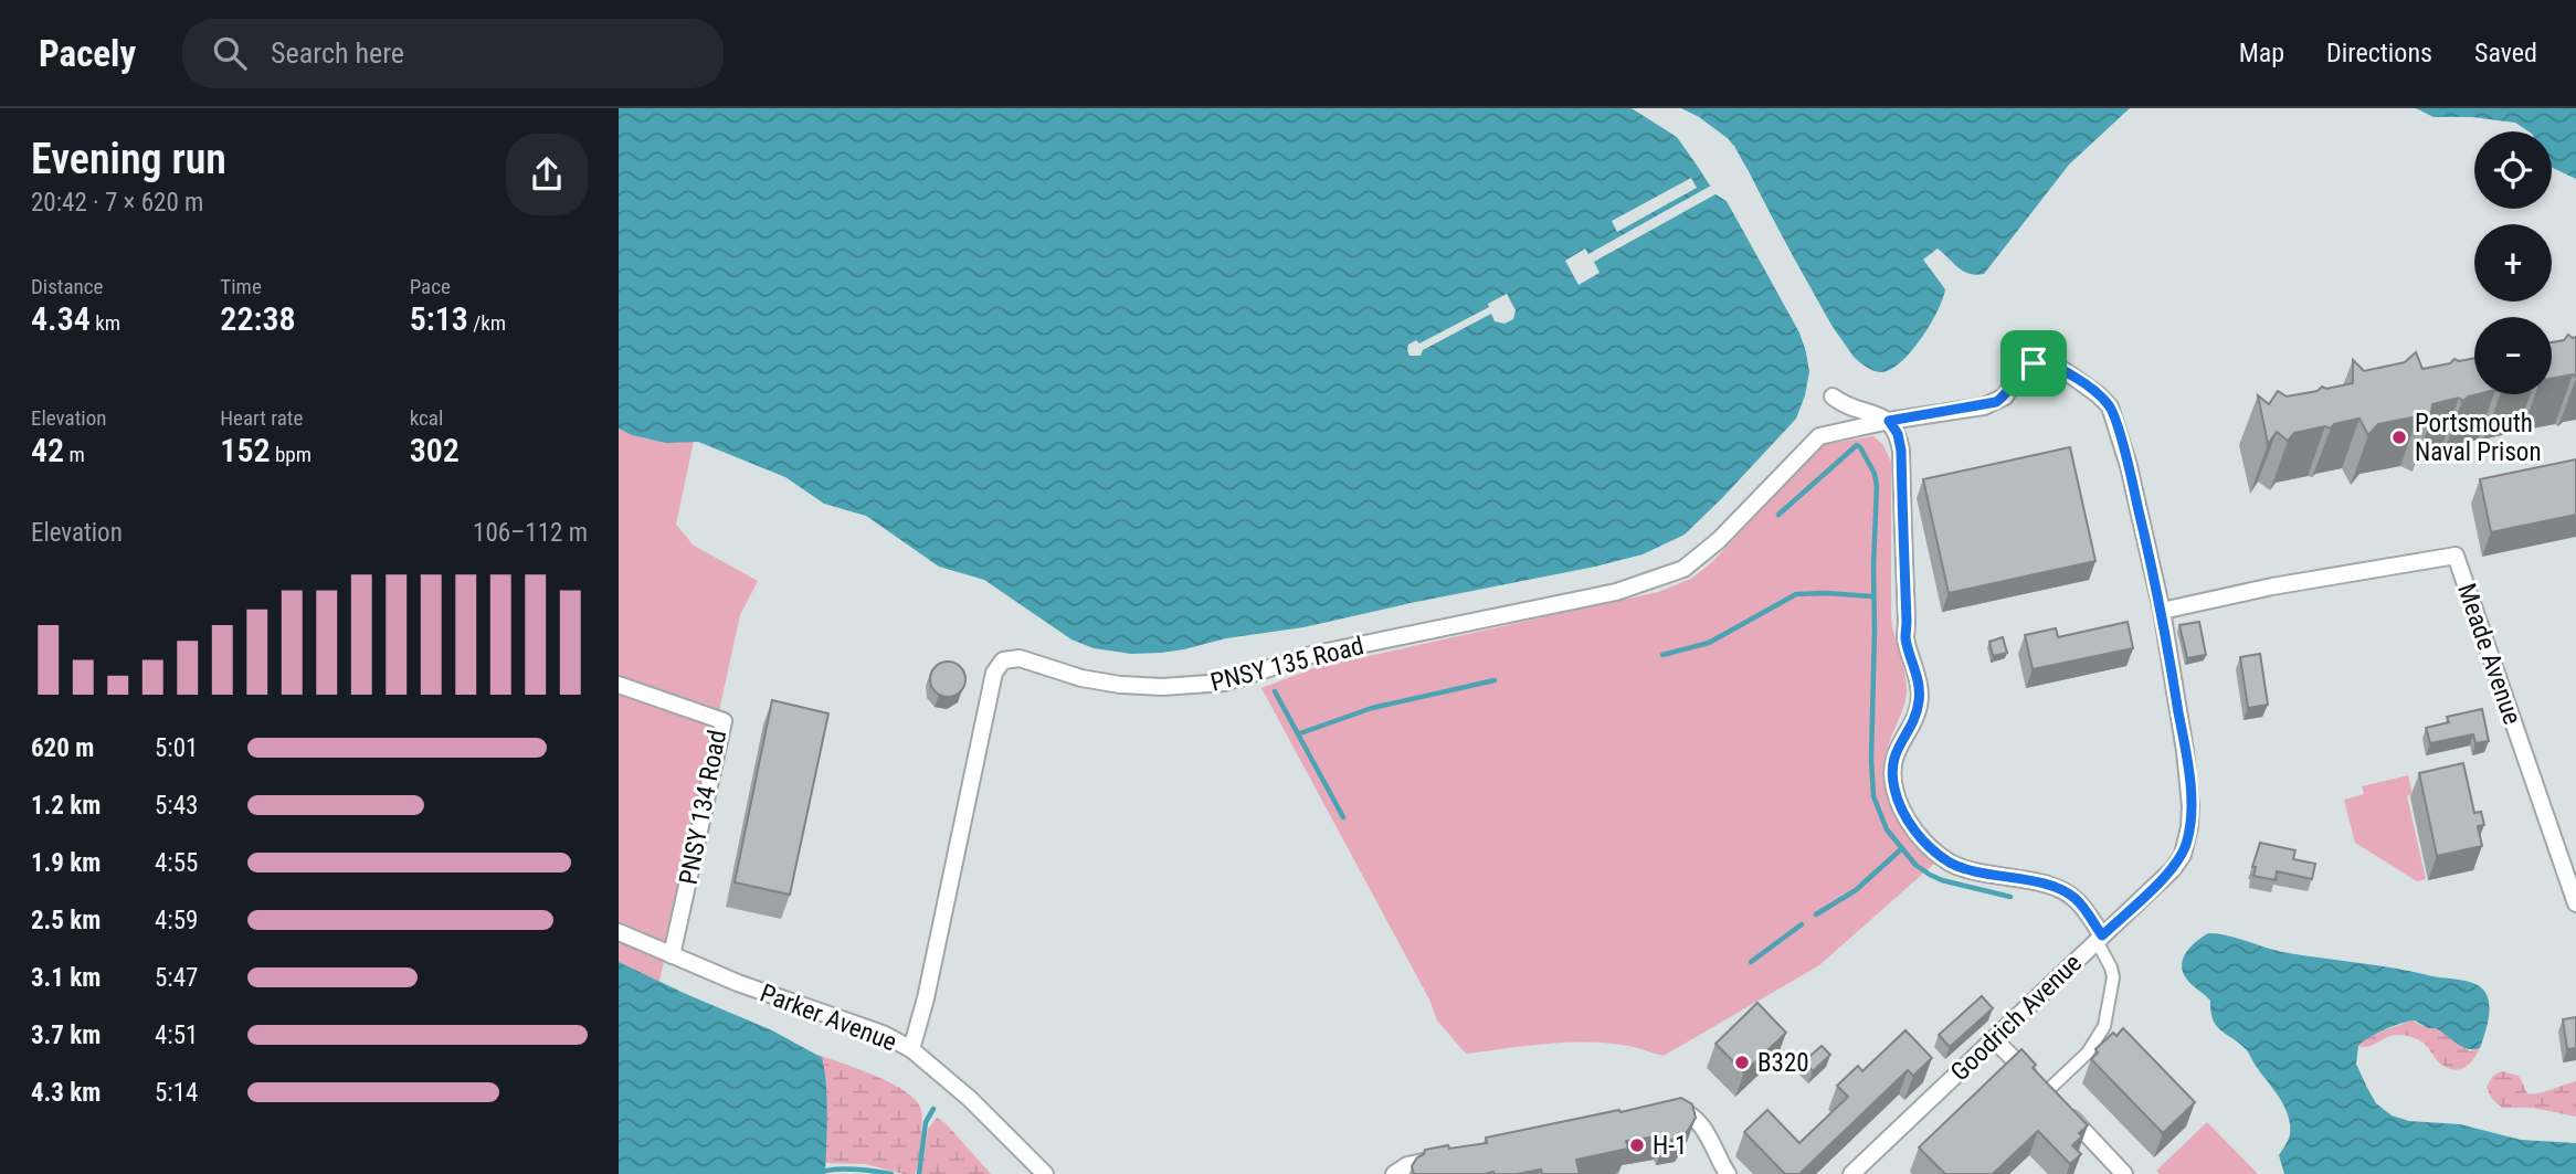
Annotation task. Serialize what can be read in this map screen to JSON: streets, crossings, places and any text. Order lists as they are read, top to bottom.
{
  "streets": {
    "street": [
      "Meade Avenue",
      "PNSY 135 Road",
      "PNSY 134 Road",
      "Parker Avenue",
      "Goodrich Avenue"
    ]
  },
  "crossings": [
    ["Meade Avenue", "Goodrich Avenue"],
    ["PNSY 135 Road", "Parker Avenue"],
    ["PNSY 135 Road", "Goodrich Avenue"],
    ["PNSY 134 Road", "Parker Avenue"]
  ],
  "places": ["Portsmouth Naval Prison", "B320", "H-1"],
  "page": {
    "header": "Pacely",
    "search": "Search here",
    "nav": ["Map", "Directions", "Saved"],
    "heading": ["Evening run", "20:42 · 7 × 620 m"],
    "map_buttons": ["+", "−"],
    "stats": [
      ["Distance", "4.34 km"],
      ["Time", "22:38"],
      ["Pace", "5:13 /km"],
      ["Elevation", "42 m"],
      ["Heart rate", "152 bpm"],
      ["kcal", "302"]
    ],
    "chart": ["Elevation", "106–112 m"],
    "list": [
      {
        "name": "620 m",
        "note": "5:01"
      },
      {
        "name": "1.2 km",
        "note": "5:43"
      },
      {
        "name": "1.9 km",
        "note": "4:55"
      },
      {
        "name": "2.5 km",
        "note": "4:59"
      },
      {
        "name": "3.1 km",
        "note": "5:47"
      },
      {
        "name": "3.7 km",
        "note": "4:51"
      },
      {
        "name": "4.3 km",
        "note": "5:14"
      }
    ]
  }
}
